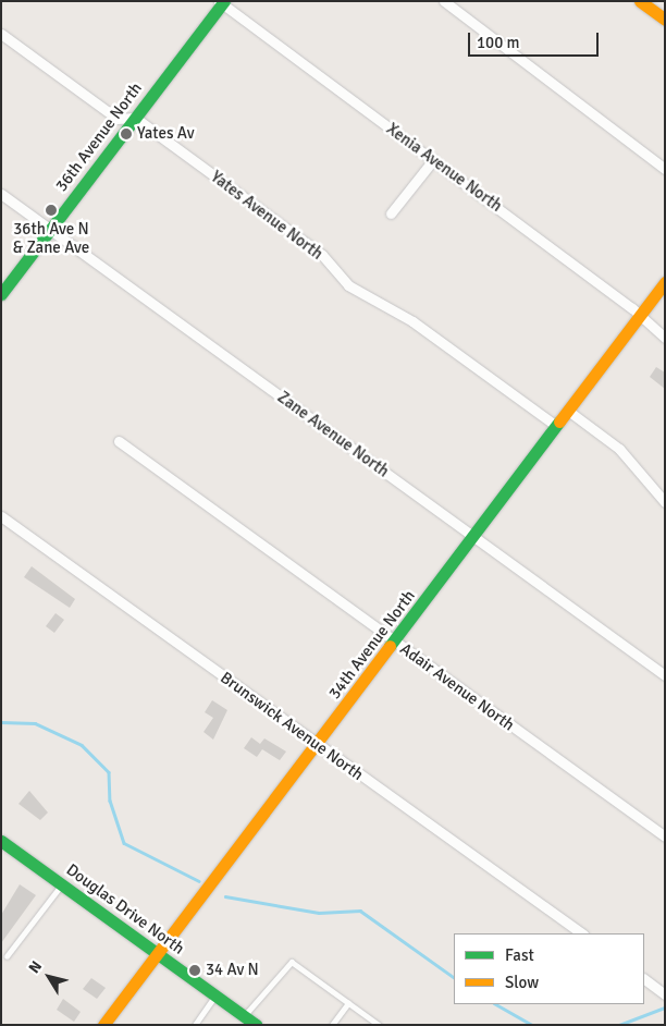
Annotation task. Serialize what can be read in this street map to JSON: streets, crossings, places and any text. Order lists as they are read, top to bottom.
{
  "streets": {
    "main road": ["36th Avenue North", "34th Avenue North", "Douglas Drive North"],
    "street": [
      "Xenia Avenue North",
      "Yates Avenue North",
      "Zane Avenue North",
      "Adair Avenue North",
      "Brunswick Avenue North"
    ]
  },
  "crossings": [
    ["36th Avenue North", "Xenia Avenue North"],
    ["36th Avenue North", "Yates Avenue North"],
    ["36th Avenue North", "Zane Avenue North"],
    ["Xenia Avenue North", "34th Avenue North"],
    ["Yates Avenue North", "34th Avenue North"],
    ["Zane Avenue North", "34th Avenue North"],
    ["34th Avenue North", "Adair Avenue North"],
    ["34th Avenue North", "Brunswick Avenue North"],
    ["34th Avenue North", "Douglas Drive North"]
  ],
  "places": ["Yates Av", "36th Ave N & Zane Ave", "34 Av N"],
  "legend": ["Fast", "Slow"],
  "scale_bar": "100 m",
  "north": "top left"
}
